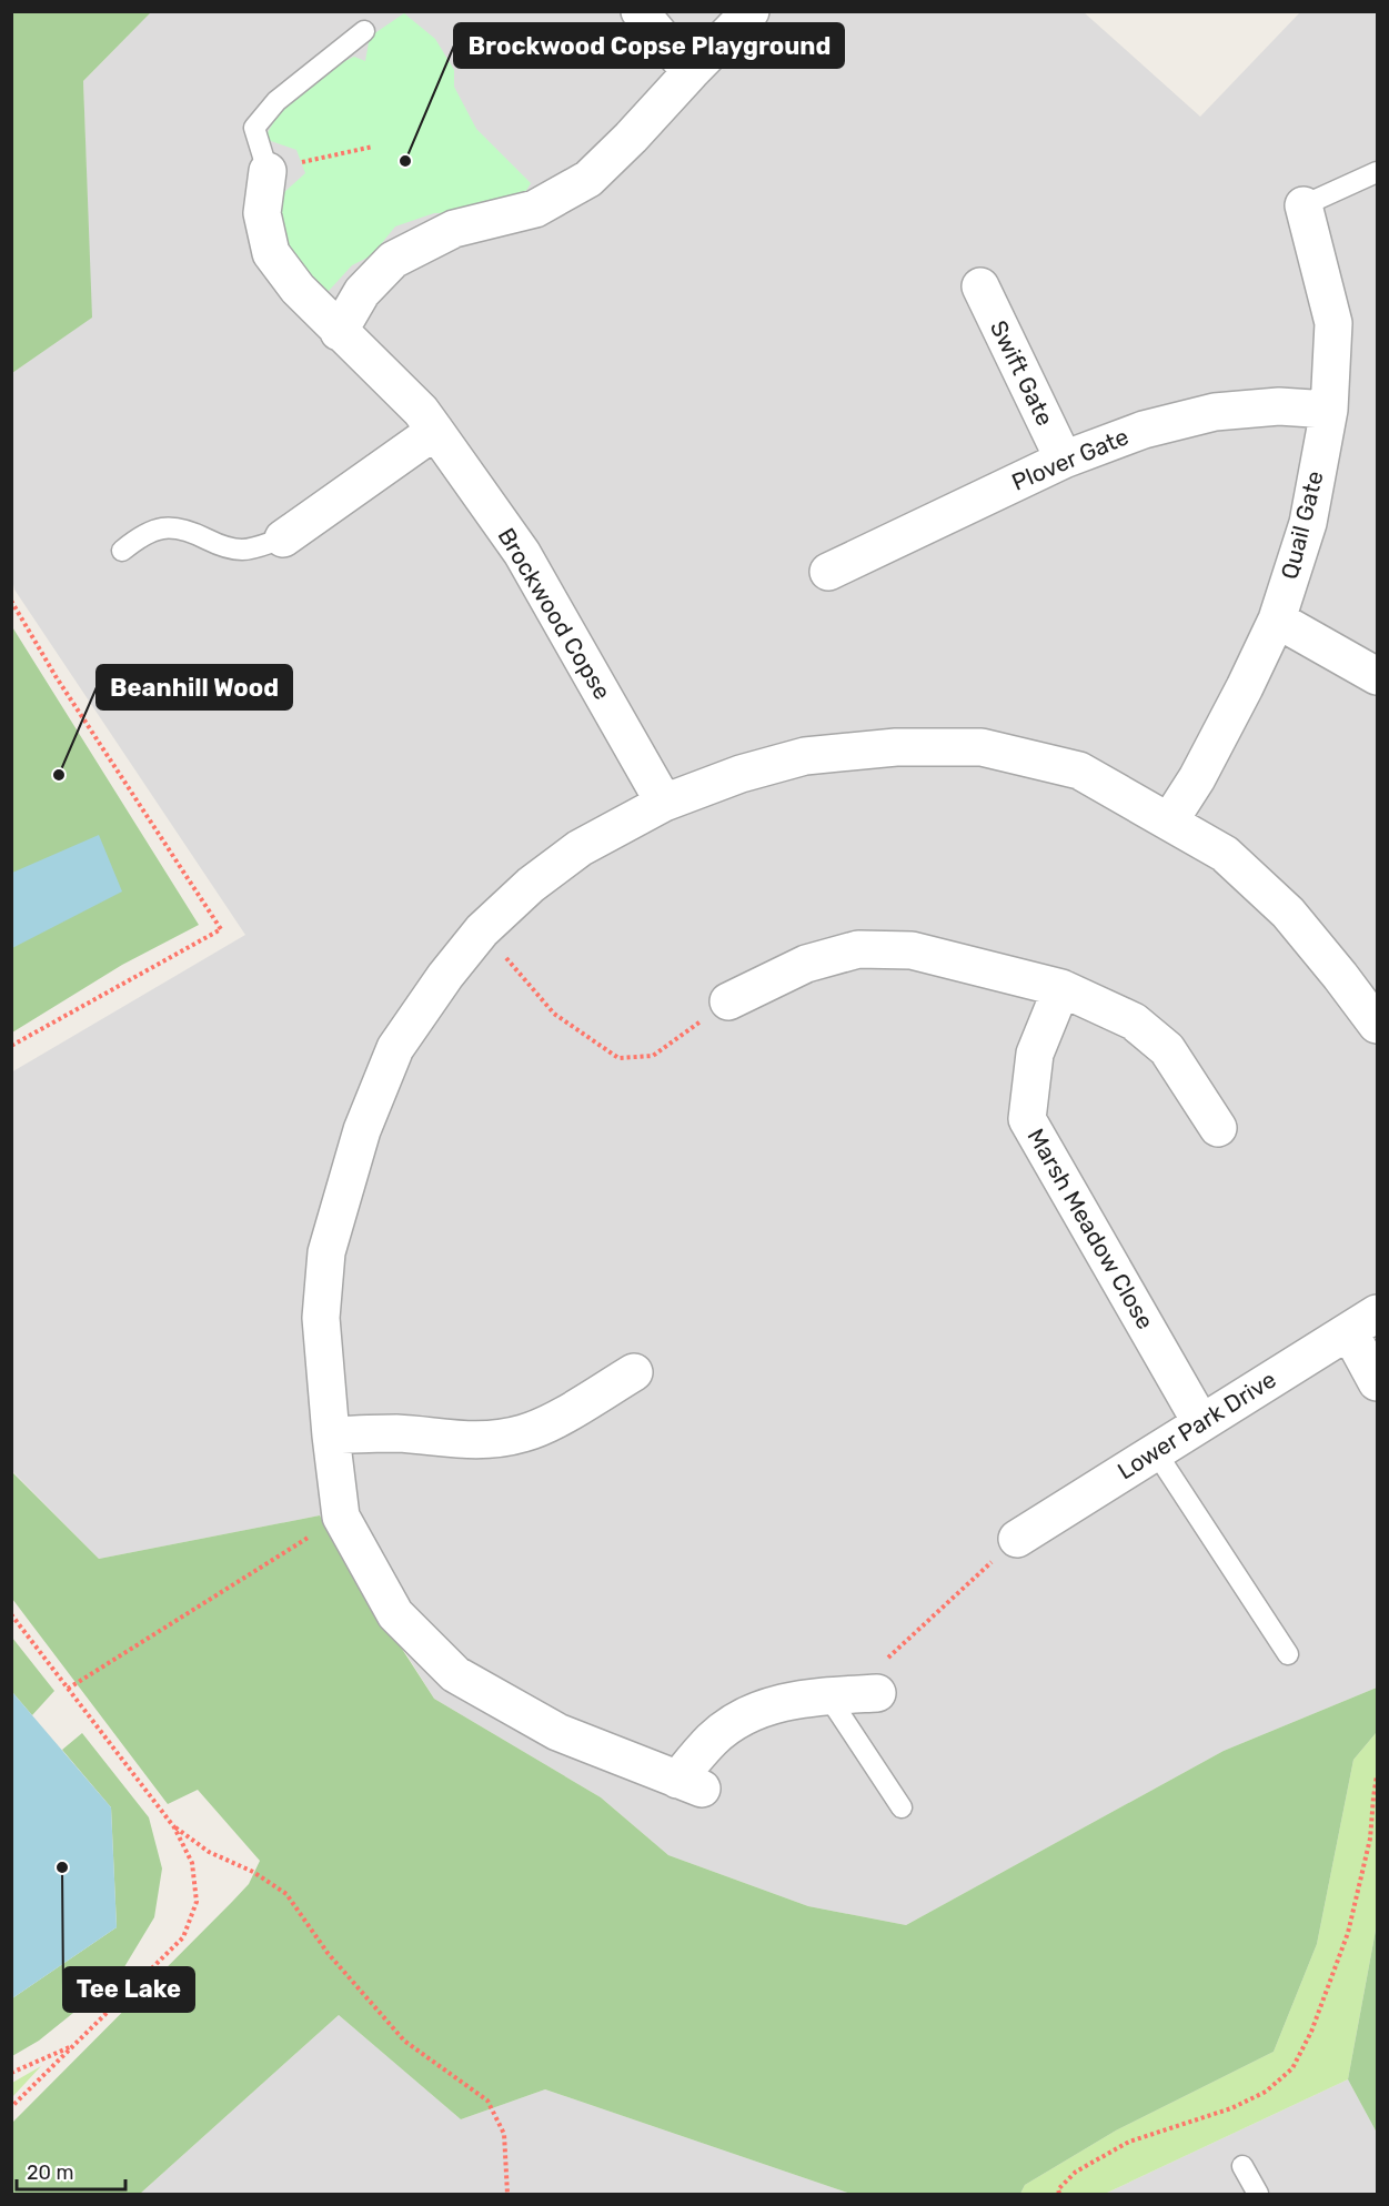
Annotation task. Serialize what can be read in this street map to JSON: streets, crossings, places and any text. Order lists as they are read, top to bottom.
{
  "streets": {
    "street": [
      "Swift Gate",
      "Plover Gate",
      "Quail Gate",
      "Brockwood Copse",
      "Marsh Meadow Close",
      "Lower Park Drive"
    ]
  },
  "crossings": [
    ["Swift Gate", "Plover Gate"],
    ["Plover Gate", "Quail Gate"],
    ["Marsh Meadow Close", "Lower Park Drive"]
  ],
  "places": ["Brockwood Copse Playground", "Beanhill Wood", "Tee Lake"],
  "scale_bar": "20 m"
}
